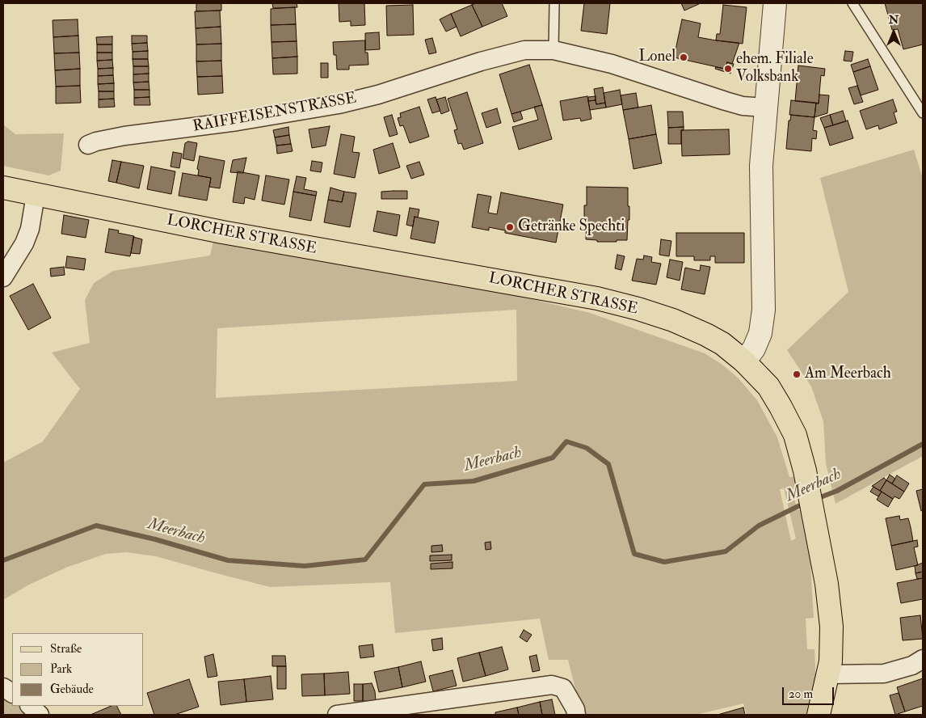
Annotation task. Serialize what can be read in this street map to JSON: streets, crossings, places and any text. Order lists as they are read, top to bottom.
{
  "streets": {
    "main road": ["LORCHER STRASSE"],
    "street": ["RAIFFEISENSTRASSE"]
  },
  "water": ["Meerbach"],
  "places": [
    "Lonel",
    "ehem. Filiale Volksbank",
    "Getränke Spechti",
    "Am Meerbach"
  ],
  "legend": ["Straße", "Park", "Gebäude"],
  "scale_bar": "20 m",
  "north": "top"
}
